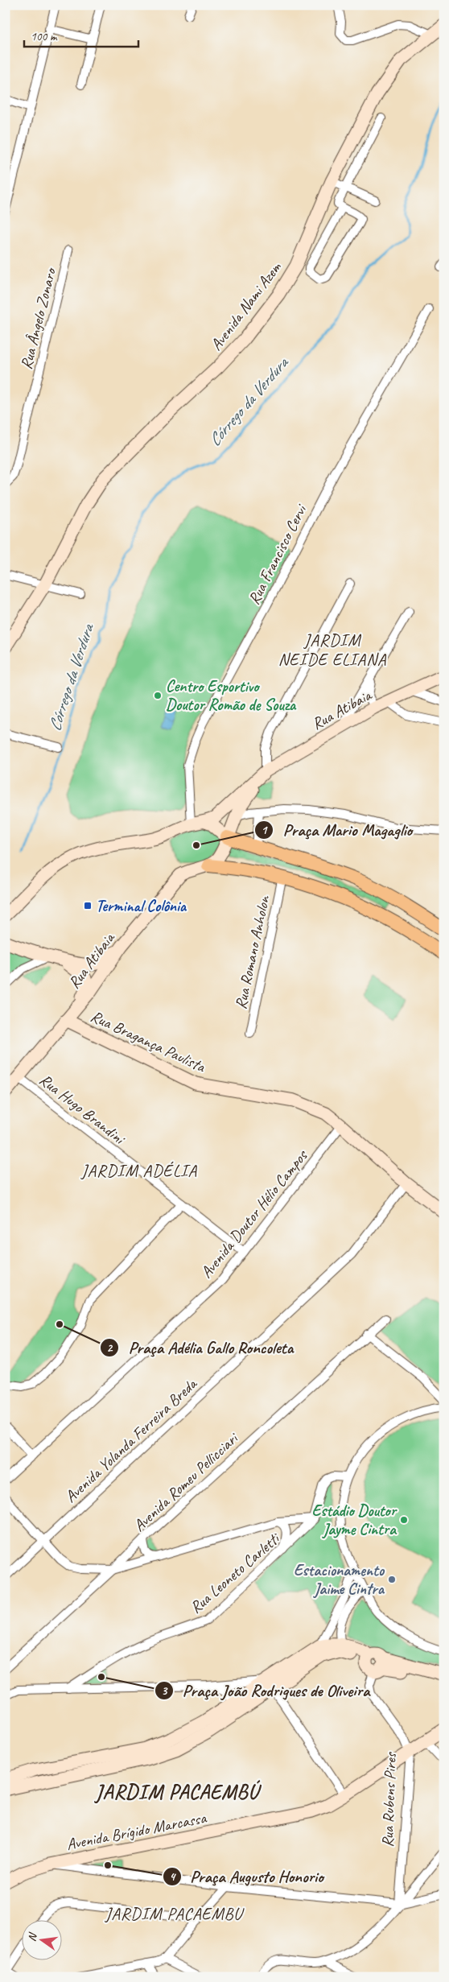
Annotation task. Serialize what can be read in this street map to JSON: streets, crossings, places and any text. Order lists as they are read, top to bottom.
{
  "streets": {
    "street": [
      "Avenida Nami Azem",
      "Rua Ângelo Zonaro",
      "Rua Francisco Cervi",
      "Rua Atibaia",
      "Rua Romano Anholon",
      "Rua Bragança Paulista",
      "Rua Hugo Brandini",
      "Avenida Doutor Hélio Campos",
      "Avenida Yolanda Ferreira Breda",
      "Avenida Romeu Pellicciari",
      "Rua Leoneto Carletti",
      "Rua Rubens Pires",
      "Avenida Brígido Marcassa"
    ]
  },
  "crossings": [
    ["Rua Atibaia", "Rua Bragança Paulista"],
    ["Rua Atibaia", "Rua Hugo Brandini"],
    ["Rua Bragança Paulista", "Avenida Doutor Hélio Campos"],
    ["Rua Bragança Paulista", "Avenida Yolanda Ferreira Breda"],
    ["Rua Hugo Brandini", "Avenida Doutor Hélio Campos"],
    ["Rua Rubens Pires", "Avenida Brígido Marcassa"]
  ],
  "districts": [
    "JARDIM NEIDE ELIANA",
    "JARDIM ADÉLIA",
    "JARDIM PACAEMBÚ",
    "JARDIM PACAEMBU"
  ],
  "water": ["Córrego da Verdura"],
  "places": {
    "other": [
      "Centro Esportivo Doutor Romão de Souza",
      "Praça Mario Magaglio",
      "Praça Adélia Gallo Roncoleta",
      "Estádio Doutor Jayme Cintra",
      "Estacionamento Jaime Cintra",
      "Praça João Rodrigues de Oliveira",
      "Praça Augusto Honorio"
    ],
    "transit": ["Terminal Colônia"]
  },
  "scale_bar": "100 m",
  "north": "left"
}
